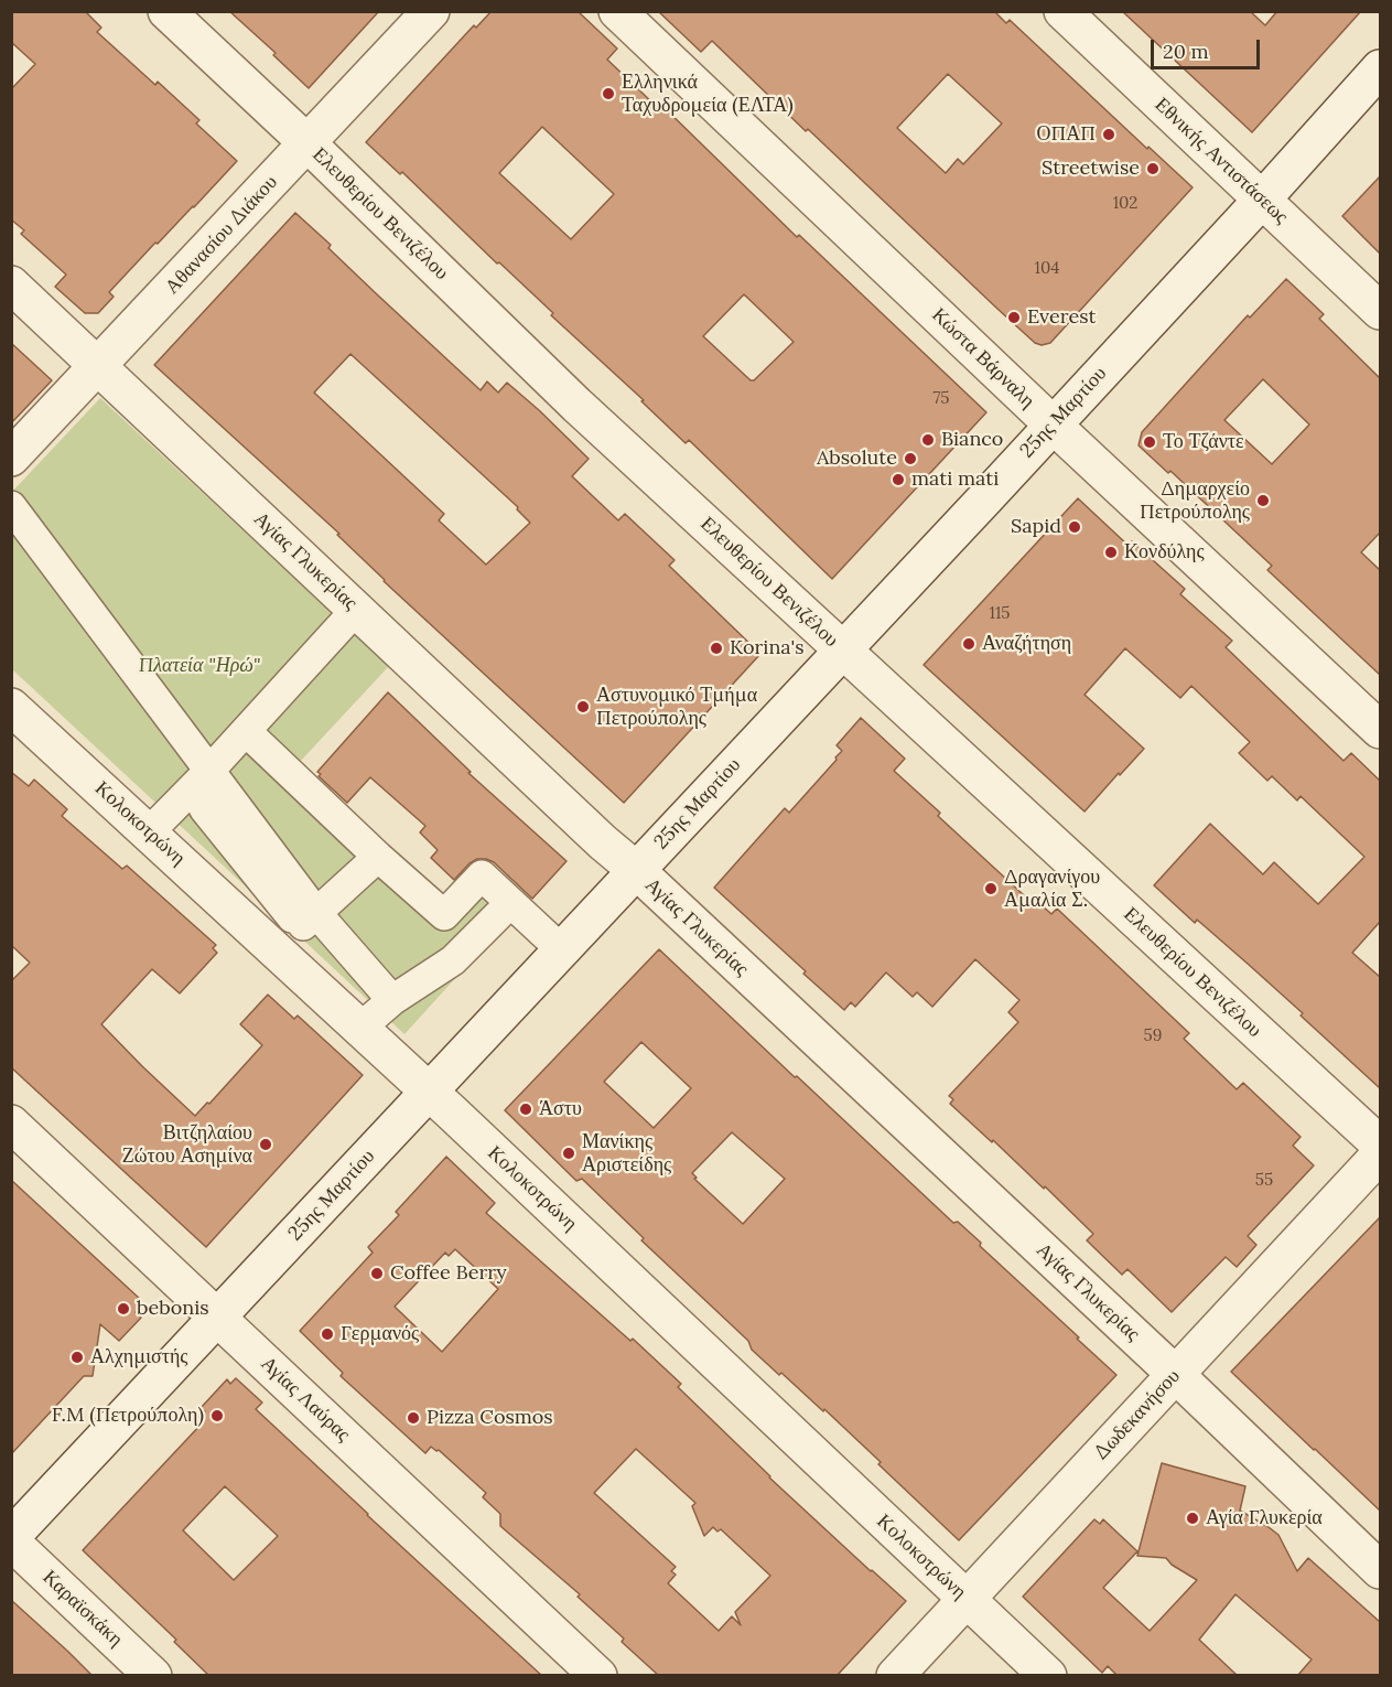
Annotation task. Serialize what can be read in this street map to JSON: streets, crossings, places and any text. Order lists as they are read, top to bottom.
{
  "streets": {
    "street": [
      "Εθνικής Αντιστάσεως",
      "Ελευθερίου Βενιζέλου",
      "Αθανασίου Διάκου",
      "Κώστα Βάρναλη",
      "25ης Μαρτίου",
      "Αγίας Γλυκερίας",
      "Κολοκοτρώνη",
      "Αγίας Λαύρας",
      "Δωδεκανήσου",
      "Καραϊσκάκη"
    ]
  },
  "crossings": [
    ["Εθνικής Αντιστάσεως", "25ης Μαρτίου"],
    ["Ελευθερίου Βενιζέλου", "Αθανασίου Διάκου"],
    ["Ελευθερίου Βενιζέλου", "25ης Μαρτίου"],
    ["Αθανασίου Διάκου", "Αγίας Γλυκερίας"],
    ["Κώστα Βάρναλη", "25ης Μαρτίου"],
    ["25ης Μαρτίου", "Αγίας Γλυκερίας"],
    ["25ης Μαρτίου", "Κολοκοτρώνη"],
    ["25ης Μαρτίου", "Αγίας Λαύρας"],
    ["Αγίας Γλυκερίας", "Δωδεκανήσου"],
    ["Κολοκοτρώνη", "Δωδεκανήσου"]
  ],
  "parks": ["Πλατεία \"Ηρώ\""],
  "places": [
    "Ελληνικά Ταχυδρομεία (ΕΛΤΑ)",
    "ΟΠΑΠ",
    "Streetwise",
    "Everest",
    "Bianco",
    "Το Τζάντε",
    "Absolute",
    "mati mati",
    "Δημαρχείο Πετρούπολης",
    "Sapid",
    "Κονδύλης",
    "Αναζήτηση",
    "Korina's",
    "Αστυνομικό Τμήμα Πετρούπολης",
    "Δραγανίγου Αμαλία Σ.",
    "Άστυ",
    "Βιτζηλαίου Ζώτου Ασημίνα",
    "Μανίκης Αριστείδης",
    "Coffee Berry",
    "bebonis",
    "Γερμανός",
    "Αλχημιστής",
    "F.M (Πετρούπολη)",
    "Pizza Cosmos",
    "Αγία Γλυκερία"
  ],
  "house_numbers": [
    "102",
    "104",
    "75",
    "115",
    "59",
    "55"
  ],
  "scale_bar": "20 m"
}
